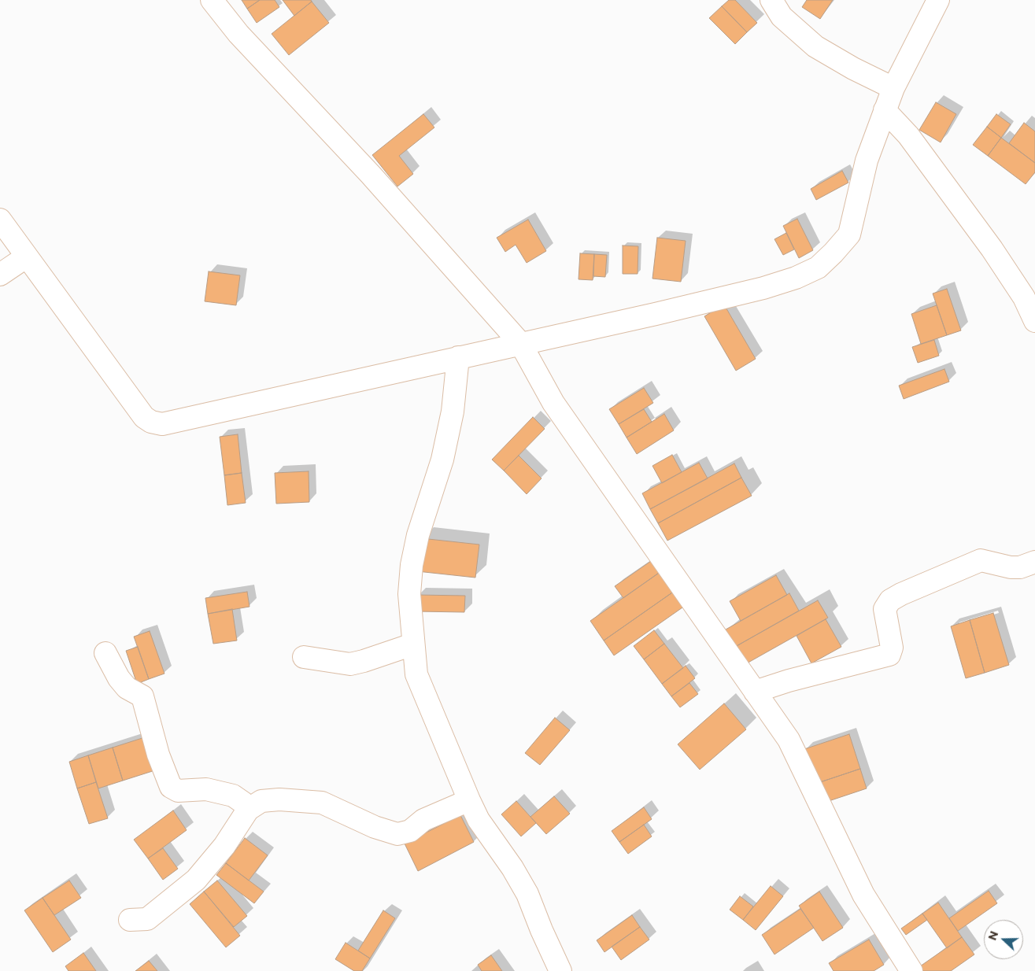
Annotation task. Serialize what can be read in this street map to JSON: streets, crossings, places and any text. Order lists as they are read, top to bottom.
{
  "north": "left"
}
